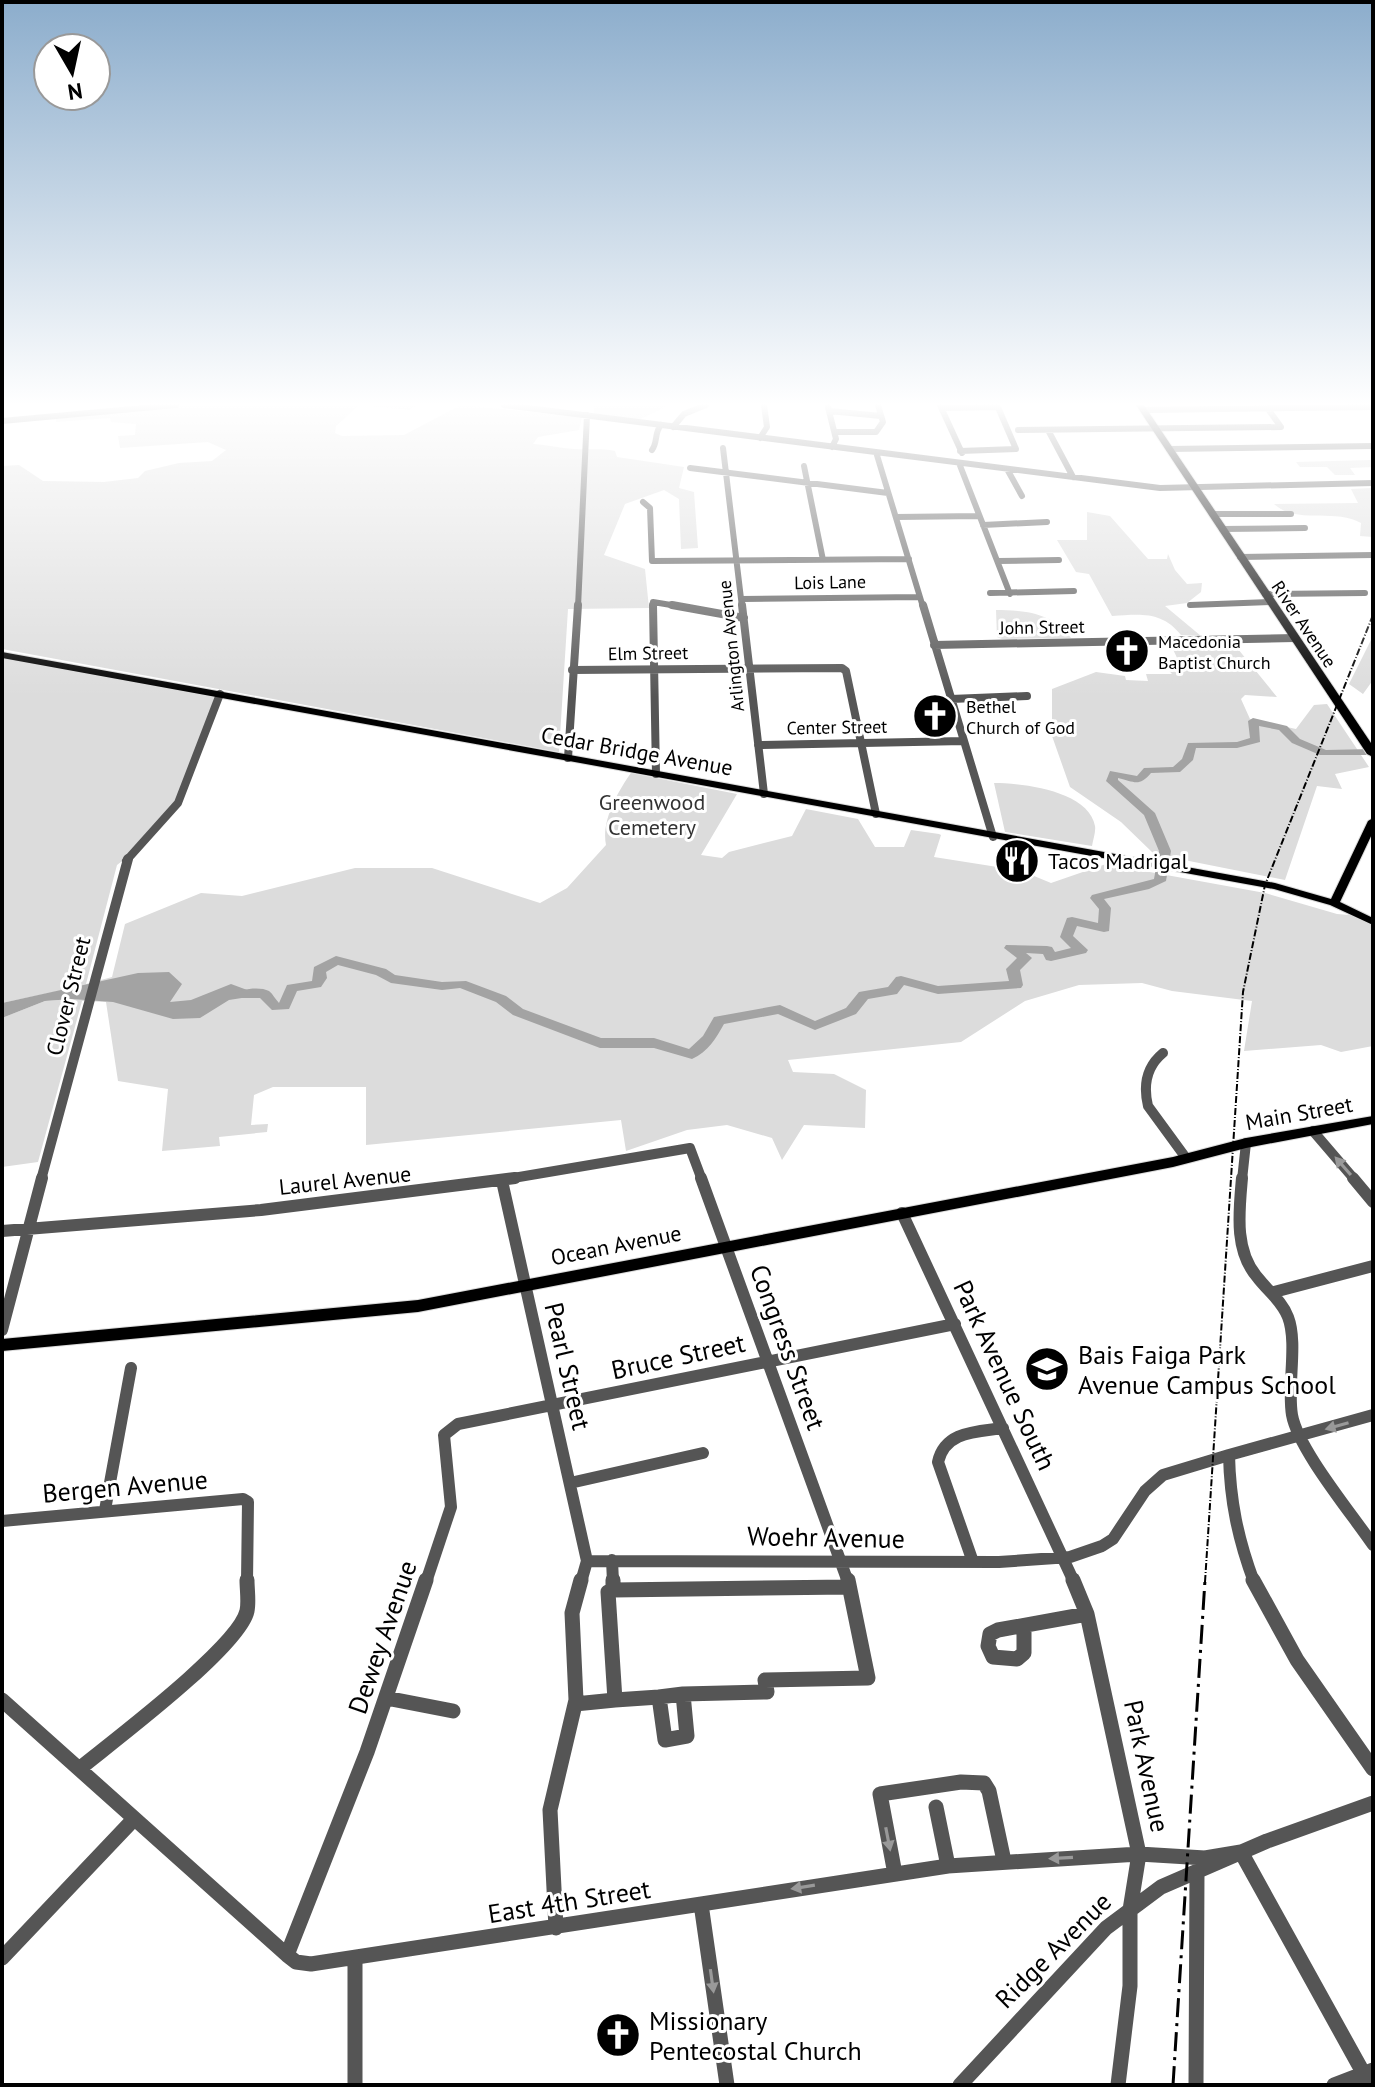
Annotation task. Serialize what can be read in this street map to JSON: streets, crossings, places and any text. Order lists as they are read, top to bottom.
{
  "streets": {
    "highway": ["River Avenue"],
    "main road": ["Cedar Bridge Avenue", "Main Street", "Ocean Avenue"],
    "street": [
      "Lois Lane",
      "John Street",
      "Arlington Avenue",
      "Elm Street",
      "Center Street",
      "Clover Street",
      "Laurel Avenue",
      "Congress Street",
      "Bruce Street",
      "Pearl Street",
      "Park Avenue South",
      "Bergen Avenue",
      "Woehr Avenue",
      "Dewey Avenue",
      "Park Avenue",
      "East 4th Street",
      "Ridge Avenue"
    ]
  },
  "crossings": [
    ["Lois Lane", "Arlington Avenue"],
    ["River Avenue", "John Street"],
    ["Arlington Avenue", "Elm Street"],
    ["Arlington Avenue", "Center Street"],
    ["Arlington Avenue", "Cedar Bridge Avenue"],
    ["Elm Street", "Center Street"],
    ["Cedar Bridge Avenue", "Clover Street"],
    ["Clover Street", "Laurel Avenue"],
    ["Main Street", "Ocean Avenue"],
    ["Laurel Avenue", "Congress Street"],
    ["Laurel Avenue", "Pearl Street"],
    ["Ocean Avenue", "Congress Street"],
    ["Ocean Avenue", "Pearl Street"],
    ["Ocean Avenue", "Park Avenue South"],
    ["Congress Street", "Bruce Street"],
    ["Congress Street", "Woehr Avenue"],
    ["Bruce Street", "Pearl Street"],
    ["Bruce Street", "Park Avenue South"],
    ["Bruce Street", "Dewey Avenue"],
    ["Pearl Street", "Woehr Avenue"],
    ["Pearl Street", "Dewey Avenue"],
    ["Park Avenue South", "Woehr Avenue"],
    ["Park Avenue South", "Park Avenue"],
    ["Bergen Avenue", "East 4th Street"],
    ["Woehr Avenue", "Park Avenue"],
    ["Dewey Avenue", "East 4th Street"],
    ["Park Avenue", "East 4th Street"],
    ["Park Avenue", "Ridge Avenue"],
    ["East 4th Street", "Ridge Avenue"]
  ],
  "parks": ["Greenwood Cemetery"],
  "places": {
    "church": ["Macedonia Baptist Church", "Bethel Church of God", "Missionary Pentecostal Church"],
    "restaurant": ["Tacos Madrigal"],
    "school or university": ["Bais Faiga Park Avenue Campus School"]
  },
  "north": "bottom"
}
